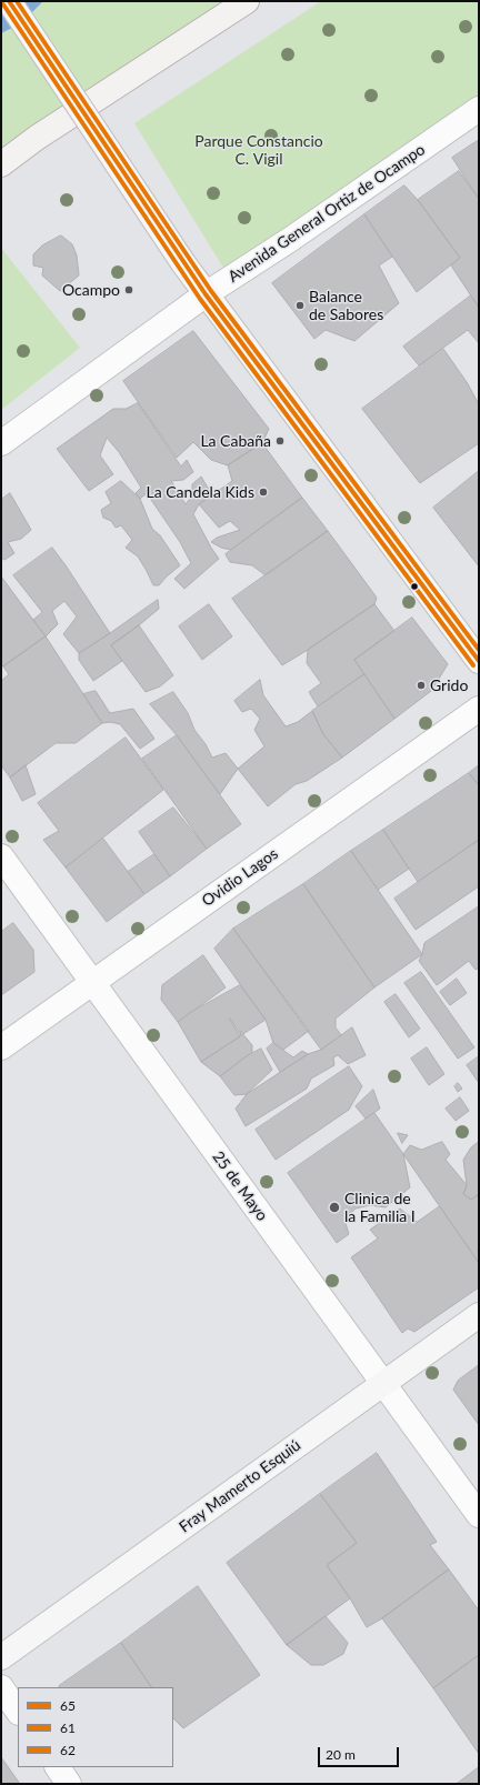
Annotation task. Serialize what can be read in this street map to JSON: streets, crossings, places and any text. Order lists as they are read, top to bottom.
{
  "streets": {
    "main road": ["Fray Mamerto Esquiú"],
    "street": ["Avenida General Ortiz de Ocampo", "Ovidio Lagos", "25 de Mayo"]
  },
  "crossings": [
    ["Ovidio Lagos", "25 de Mayo"],
    ["25 de Mayo", "Fray Mamerto Esquiú"]
  ],
  "parks": ["Parque Constancio C. Vigil"],
  "places": [
    "Ocampo",
    "Balance de Sabores",
    "La Cabaña",
    "La Candela Kids",
    "Grido",
    "Clinica de la Familia I"
  ],
  "lines": ["transit line 65", "transit line 62", "transit line 61"],
  "legend": ["65", "61", "62"],
  "scale_bar": "20 m"
}
